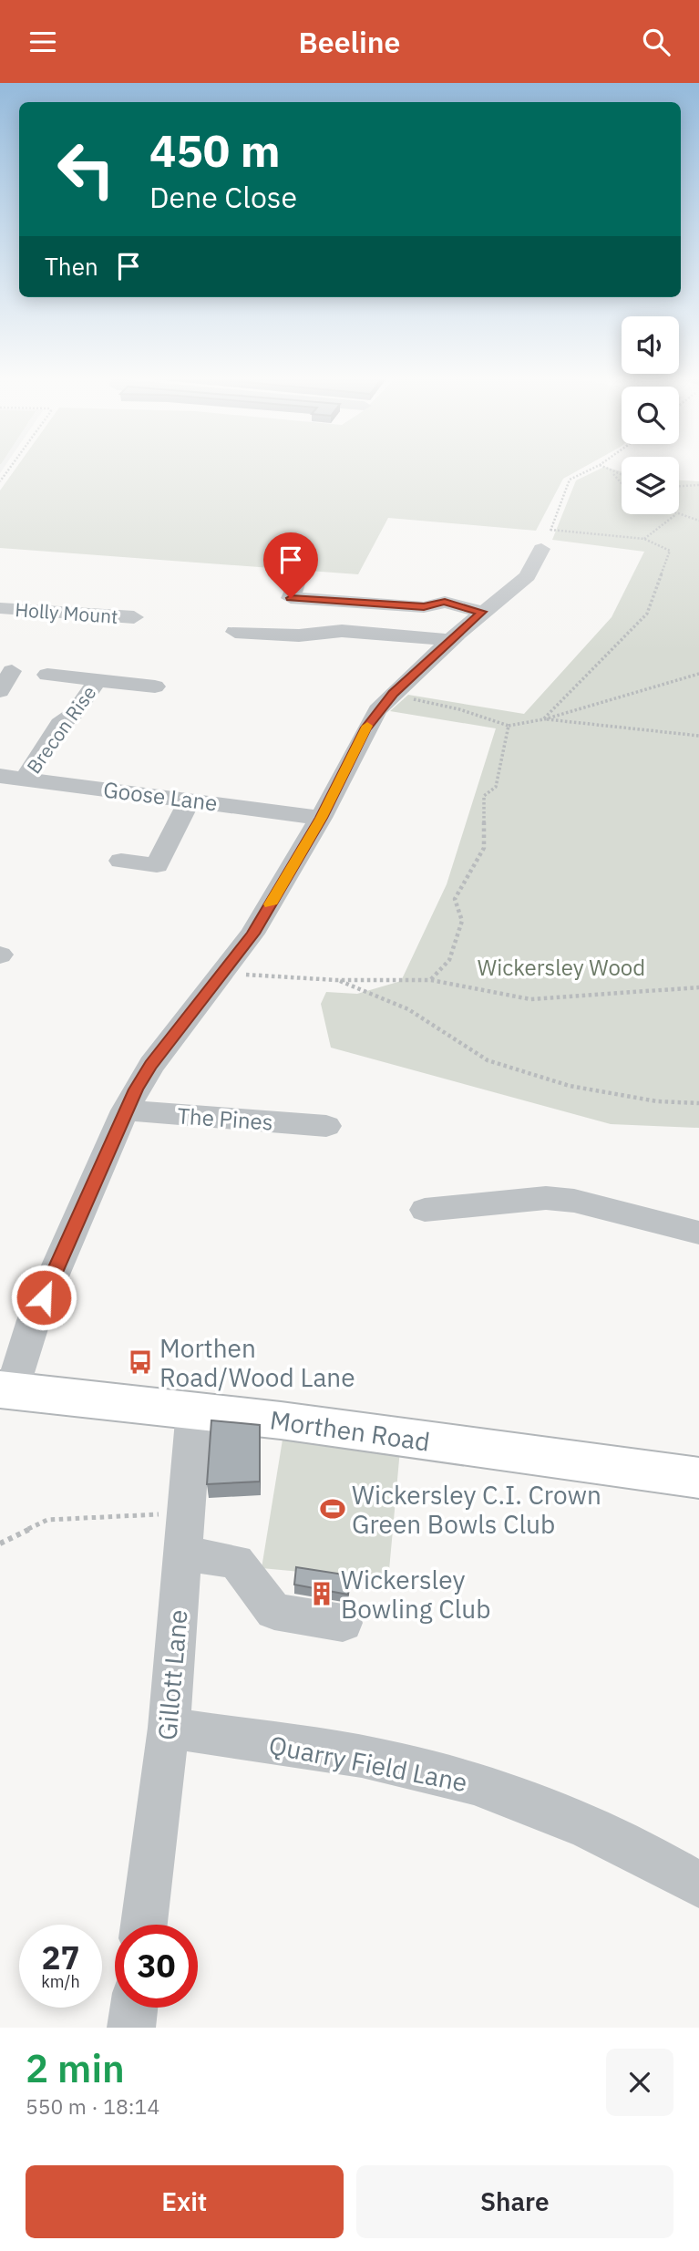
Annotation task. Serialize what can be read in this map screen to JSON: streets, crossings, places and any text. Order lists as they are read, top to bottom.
{
  "streets": {
    "main road": ["Morthen Road"],
    "street": [
      "Holly Mount",
      "Brecon Rise",
      "Goose Lane",
      "The Pines",
      "Gillott Lane",
      "Quarry Field Lane"
    ]
  },
  "crossings": [
    ["Brecon Rise", "Goose Lane"],
    ["Morthen Road", "Gillott Lane"],
    ["Gillott Lane", "Quarry Field Lane"]
  ],
  "parks": ["Wickersley Wood"],
  "places": {
    "bus stop": ["Morthen Road/Wood Lane"],
    "sports": ["Wickersley C.I. Crown Green Bowls Club"],
    "building": ["Wickersley Bowling Club"]
  },
  "page": {
    "header": "Beeline",
    "turn": ["450 m", "Dene Close"],
    "then": "Then",
    "speed": "27 km/h",
    "limit": "30",
    "heading": ["2 min", "550 m · 18:14"],
    "buttons": ["Exit", "Share"]
  }
}
